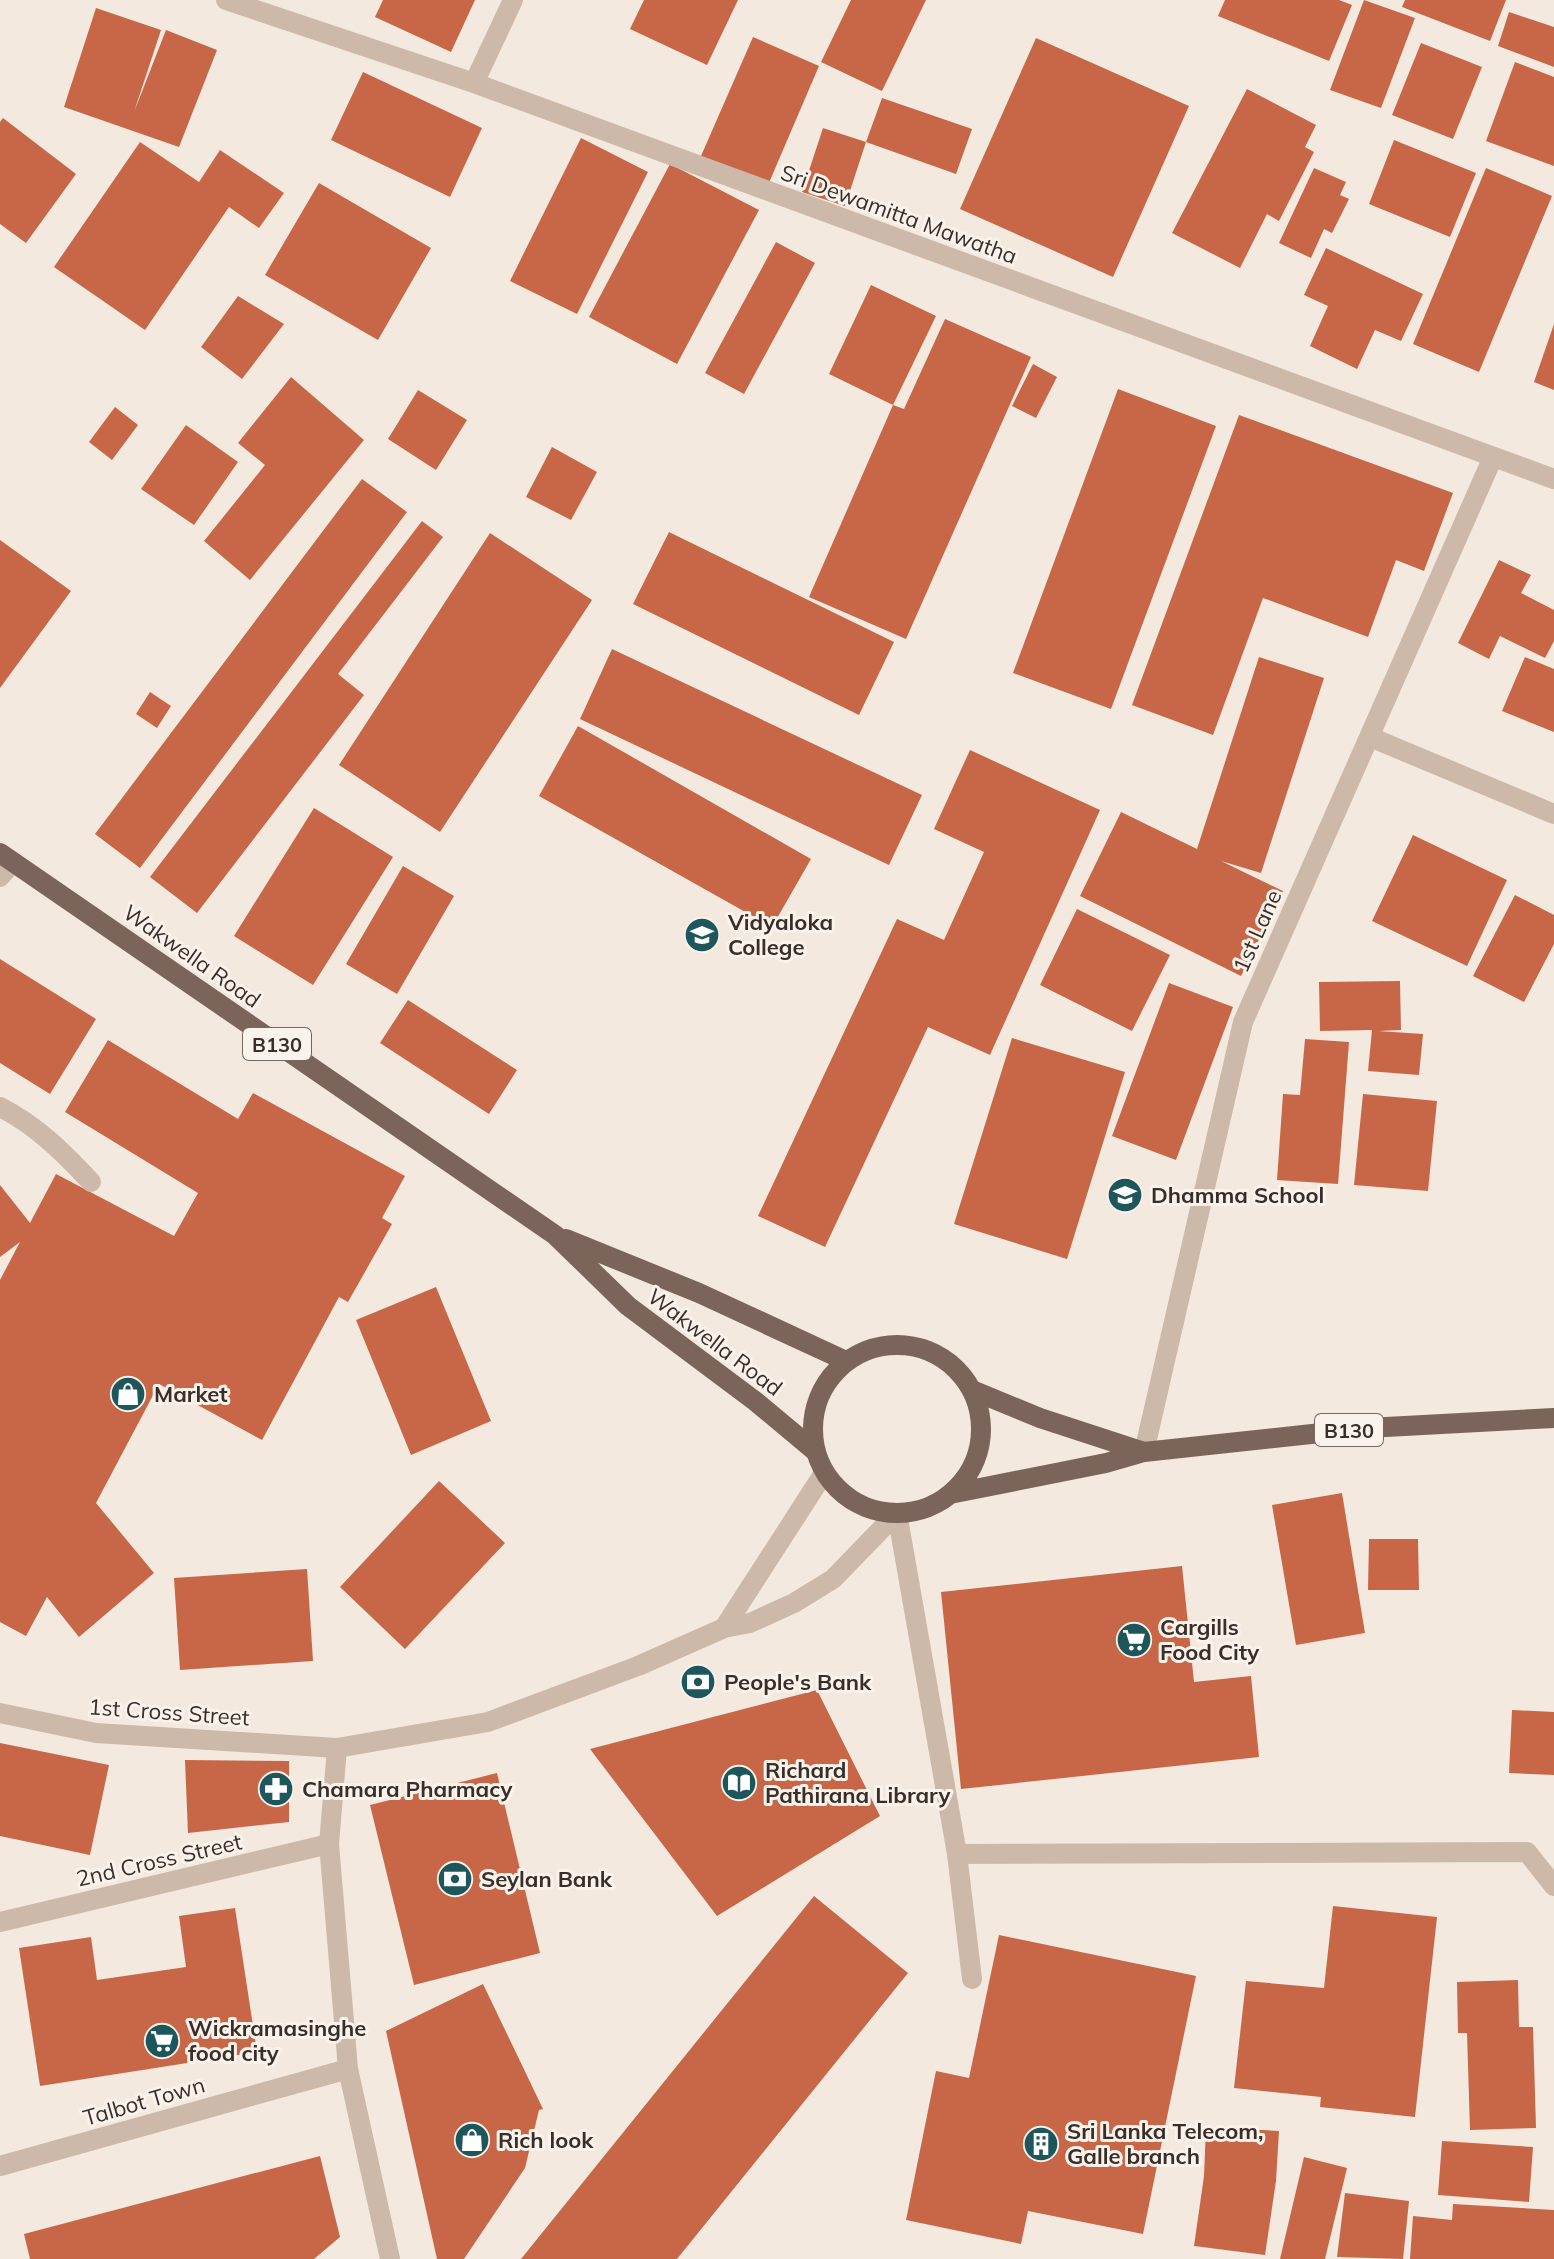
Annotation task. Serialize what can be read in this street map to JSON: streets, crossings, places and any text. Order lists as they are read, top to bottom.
{
  "streets": {
    "main road": ["Wakwella Road", "B130"],
    "street": [
      "Sri Dewamitta Mawatha",
      "1st Lane",
      "1st Cross Street",
      "2nd Cross Street",
      "Talbot Town"
    ]
  },
  "crossings": [
    ["Sri Dewamitta Mawatha", "1st Lane"],
    ["1st Lane", "B130"],
    ["Wakwella Road", "B130"],
    ["Wakwella Road", "1st Cross Street"],
    ["B130", "1st Cross Street"]
  ],
  "places": {
    "school or university": ["Vidyaloka College", "Dhamma School"],
    "shop": ["Market", "Rich look"],
    "supermarket": ["Cargills Food City", "Wickramasinghe food city"],
    "bank": ["People's Bank", "Seylan Bank"],
    "library": ["Richard Pathirana Library"],
    "pharmacy": ["Chamara Pharmacy"],
    "building": ["Sri Lanka Telecom, Galle branch"]
  }
}
